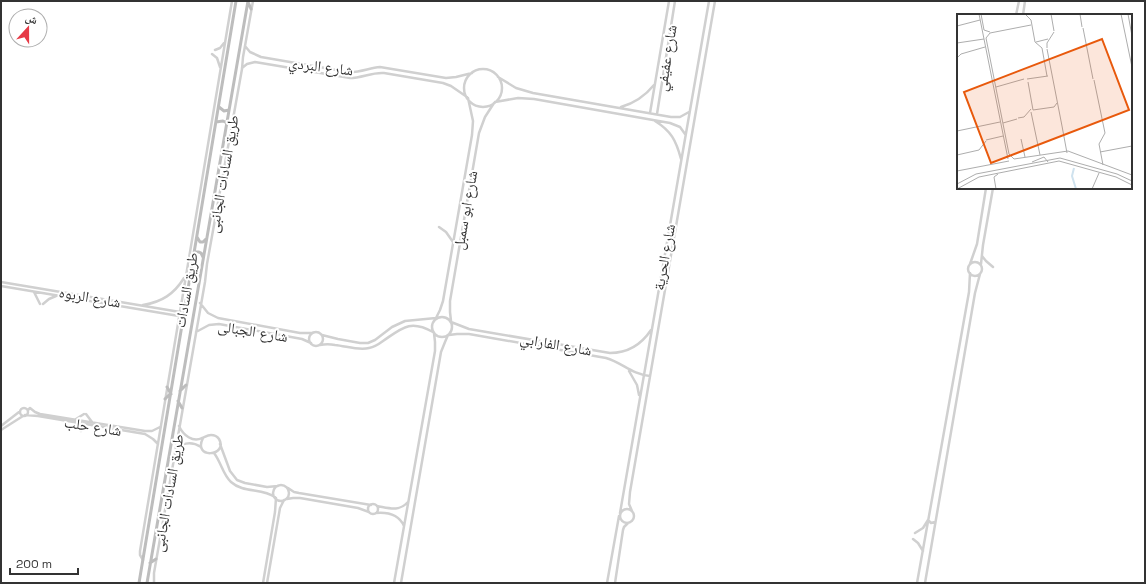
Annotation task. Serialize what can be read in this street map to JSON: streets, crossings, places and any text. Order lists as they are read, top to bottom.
{
  "streets": {
    "main road": ["طريق السادات"],
    "street": [
      "شارع عفيفي",
      "شارع البردي",
      "طريق السادات الجانبى",
      "شارع ابو سمبل",
      "شارع الحرية",
      "شارع الربوه",
      "شارع الجبالى",
      "شارع الفارابي",
      "شارع حلب"
    ]
  },
  "crossings": [
    ["شارع البردي", "طريق السادات الجانبى"],
    ["شارع البردي", "شارع ابو سمبل"],
    ["طريق السادات الجانبى", "طريق السادات"],
    ["طريق السادات الجانبى", "شارع الربوه"],
    ["طريق السادات الجانبى", "شارع الجبالى"],
    ["طريق السادات الجانبى", "شارع حلب"],
    ["شارع ابو سمبل", "شارع الفارابي"],
    ["شارع الحرية", "شارع الفارابي"]
  ],
  "scale_bar": "200 m",
  "north": "top"
}
